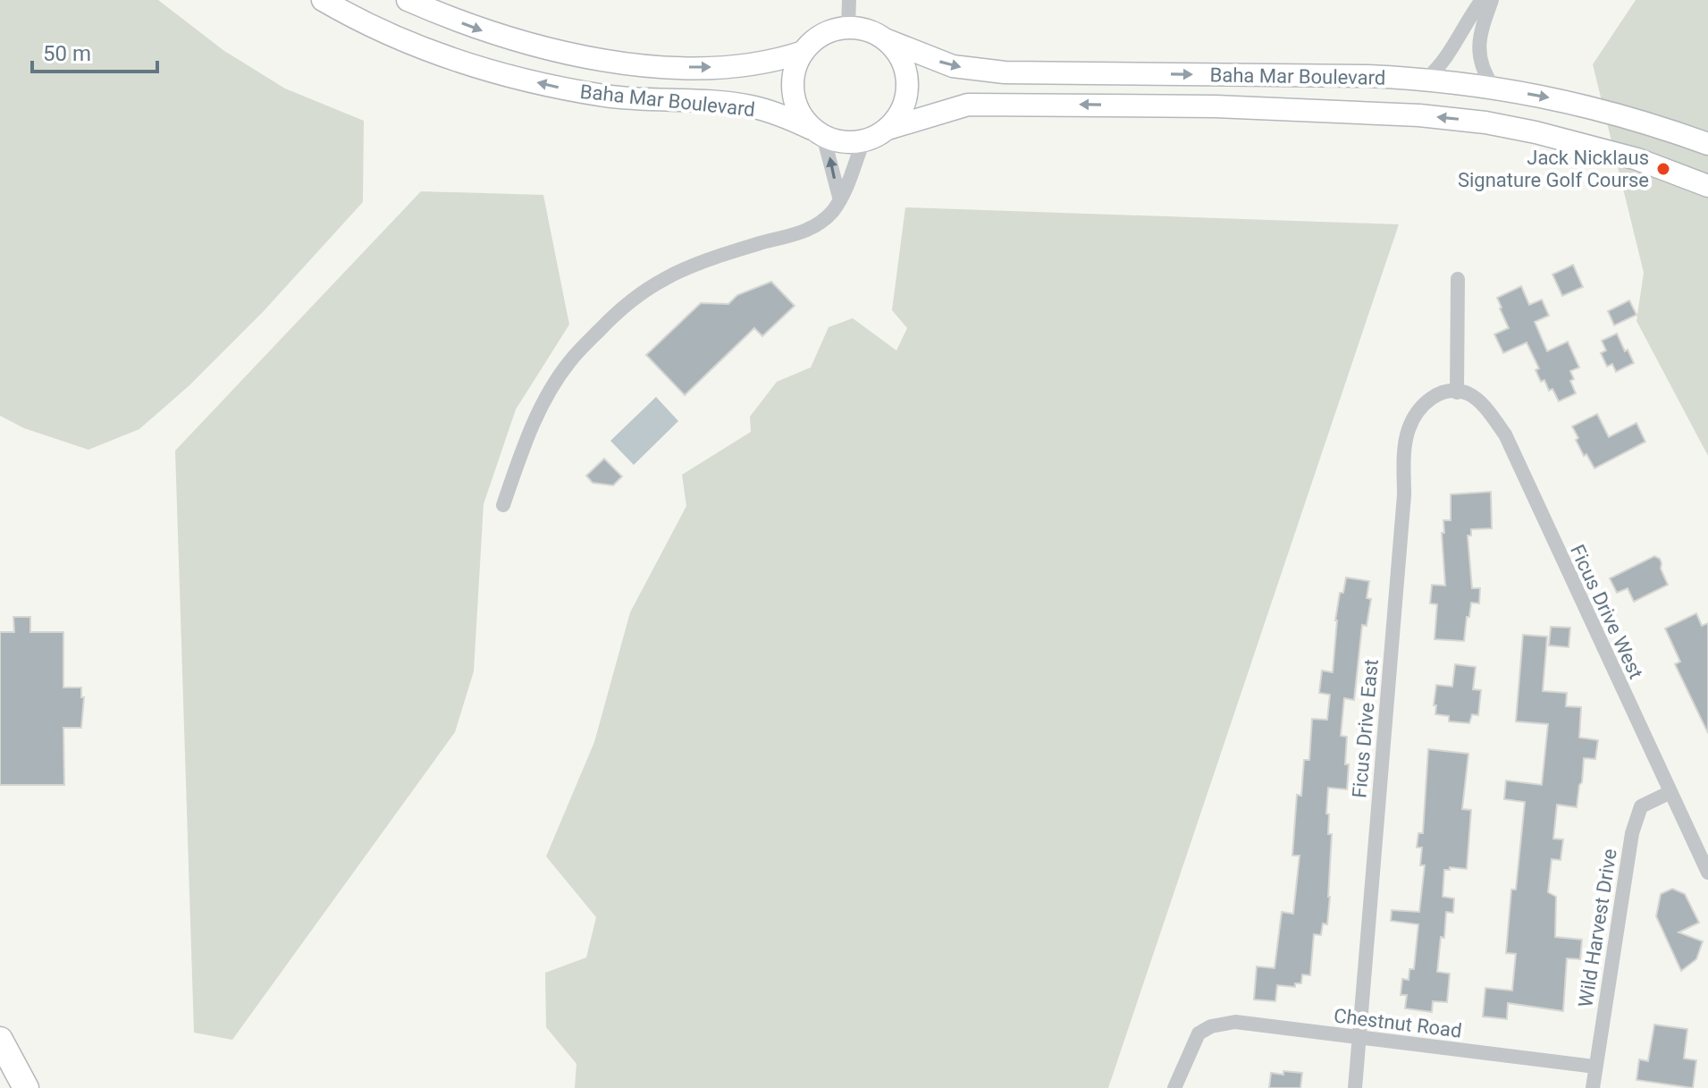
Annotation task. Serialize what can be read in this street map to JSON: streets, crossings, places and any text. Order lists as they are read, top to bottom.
{
  "streets": {
    "main road": ["Baha Mar Boulevard"],
    "street": [
      "Ficus Drive West",
      "Ficus Drive East",
      "Wild Harvest Drive",
      "Chestnut Road"
    ]
  },
  "crossings": [
    ["Ficus Drive West", "Ficus Drive East"],
    ["Ficus Drive West", "Wild Harvest Drive"],
    ["Ficus Drive East", "Chestnut Road"],
    ["Wild Harvest Drive", "Chestnut Road"]
  ],
  "places": ["Jack Nicklaus Signature Golf Course"],
  "scale_bar": "50 m"
}
